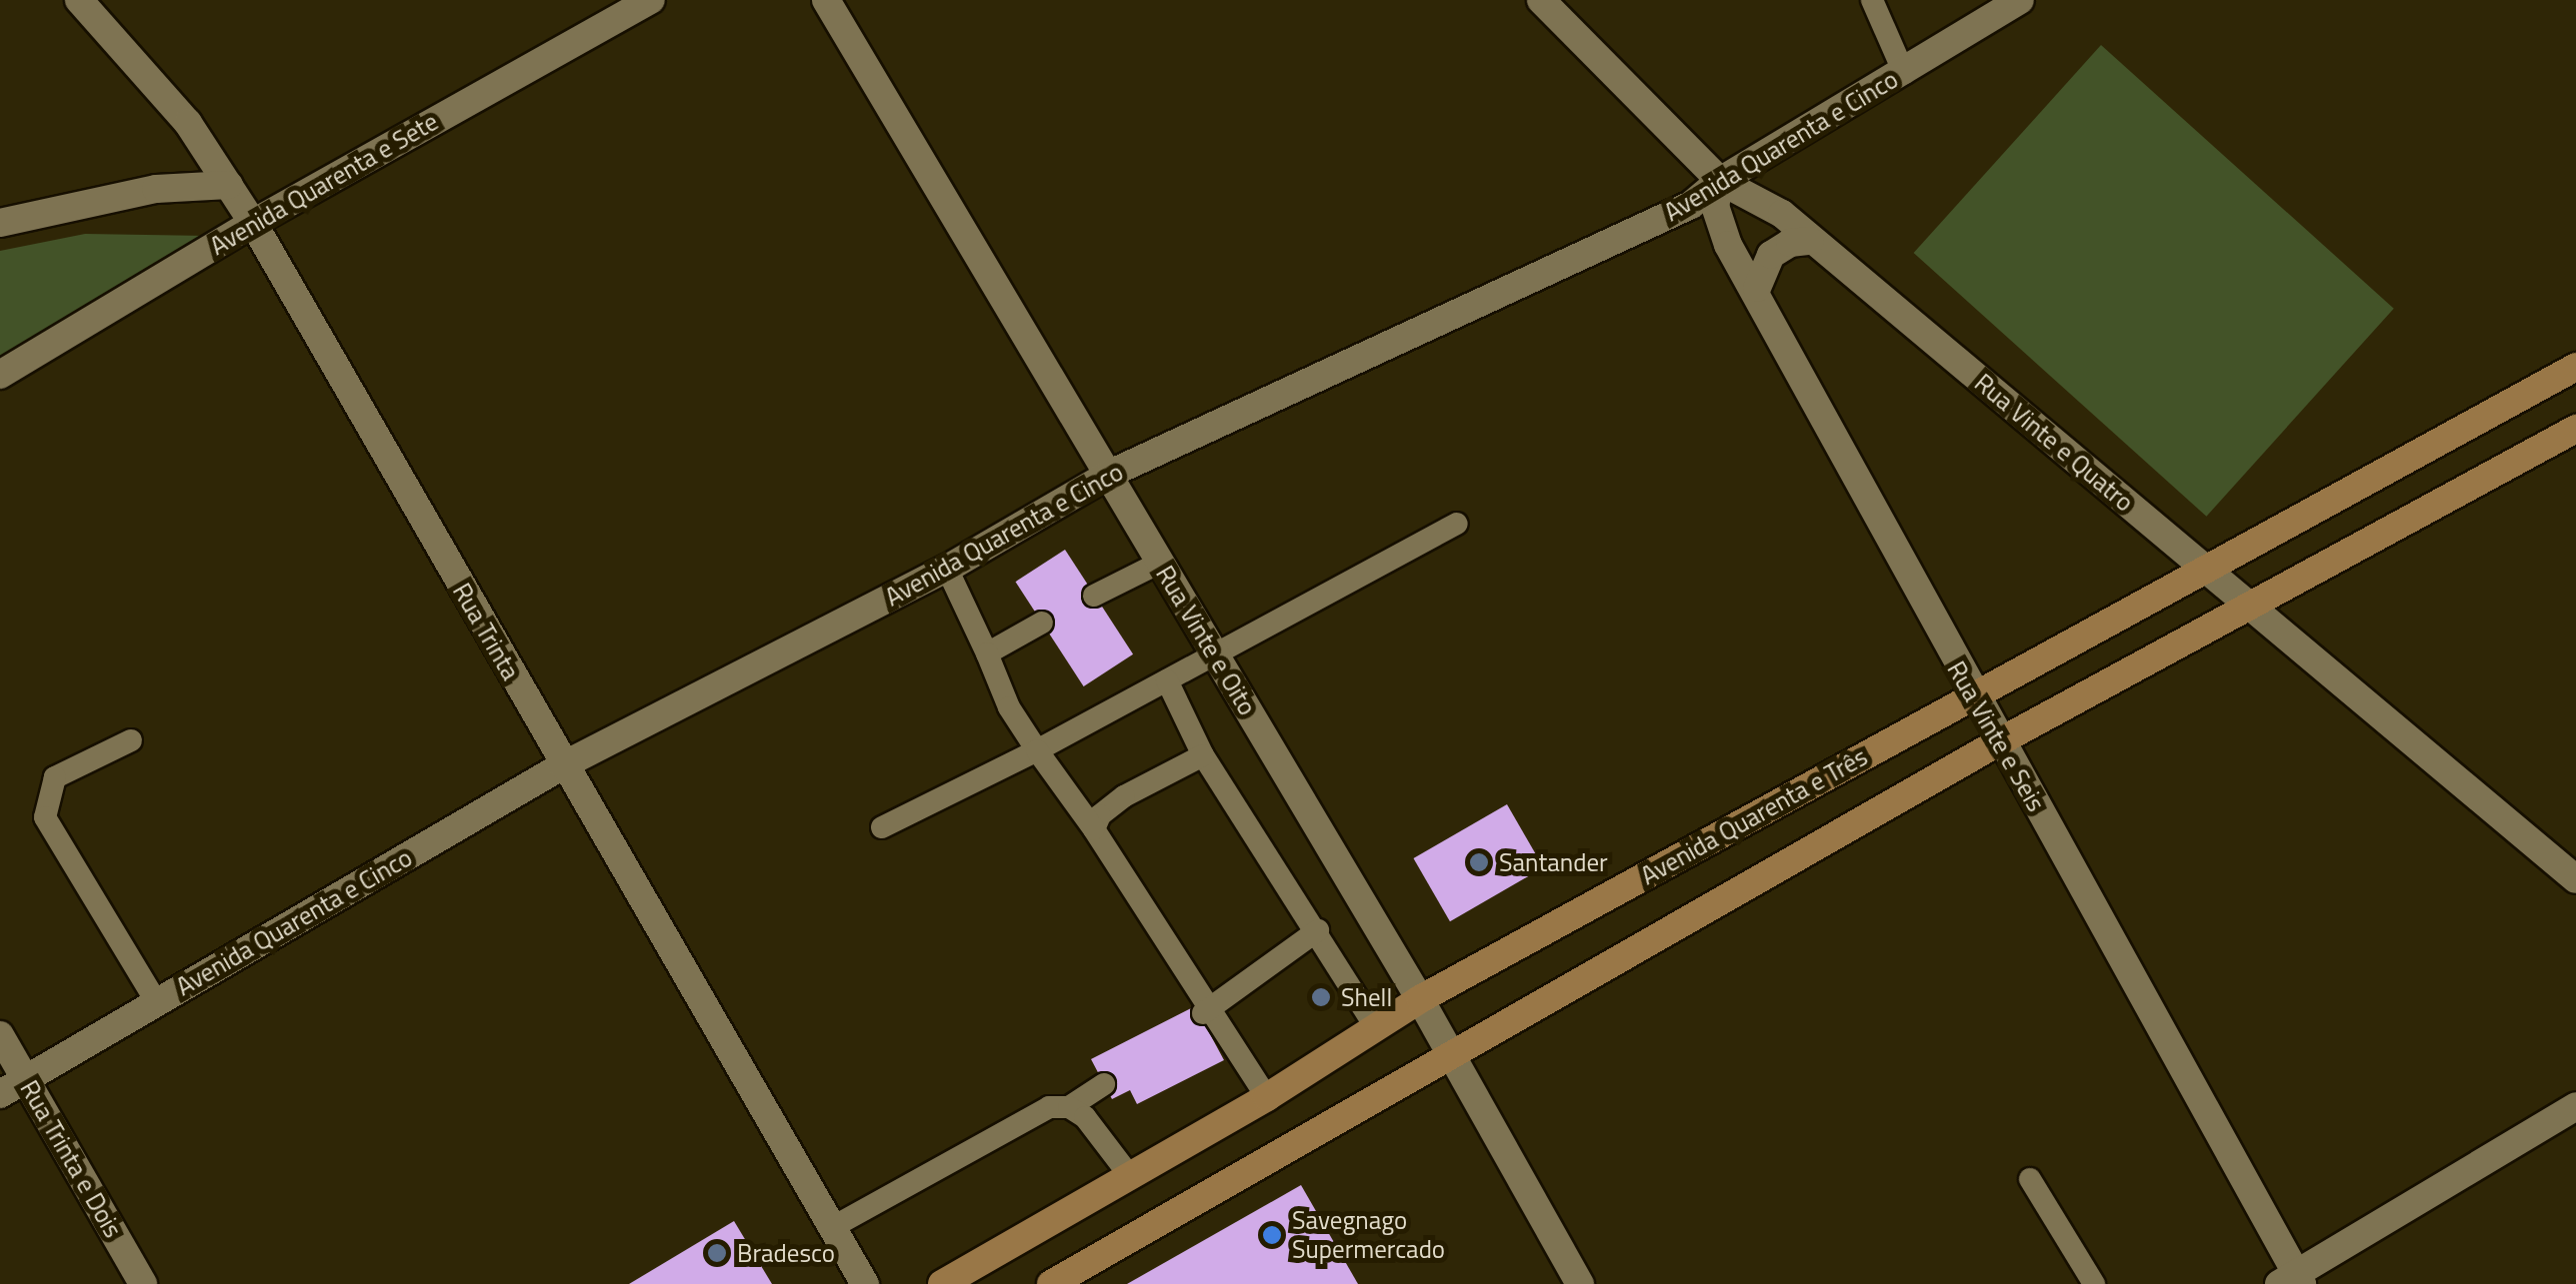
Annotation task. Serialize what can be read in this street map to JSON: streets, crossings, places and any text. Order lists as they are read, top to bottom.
{
  "streets": {
    "main road": ["Avenida Quarenta e Três"],
    "street": [
      "Avenida Quarenta e Cinco",
      "Avenida Quarenta e Sete",
      "Rua Vinte e Quatro",
      "Rua Trinta",
      "Rua Vinte e Oito",
      "Rua Vinte e Seis",
      "Rua Trinta e Dois"
    ]
  },
  "crossings": [
    ["Avenida Quarenta e Cinco", "Rua Vinte e Quatro"],
    ["Avenida Quarenta e Cinco", "Rua Trinta"],
    ["Avenida Quarenta e Cinco", "Rua Vinte e Oito"],
    ["Avenida Quarenta e Cinco", "Rua Vinte e Seis"],
    ["Avenida Quarenta e Cinco", "Rua Trinta e Dois"],
    ["Avenida Quarenta e Sete", "Rua Trinta"],
    ["Rua Vinte e Quatro", "Rua Vinte e Seis"],
    ["Rua Vinte e Quatro", "Avenida Quarenta e Três"],
    ["Rua Vinte e Oito", "Avenida Quarenta e Três"],
    ["Rua Vinte e Seis", "Avenida Quarenta e Três"]
  ],
  "places": [
    "Santander",
    "Shell",
    "Savegnago Supermercado",
    "Bradesco"
  ]
}
